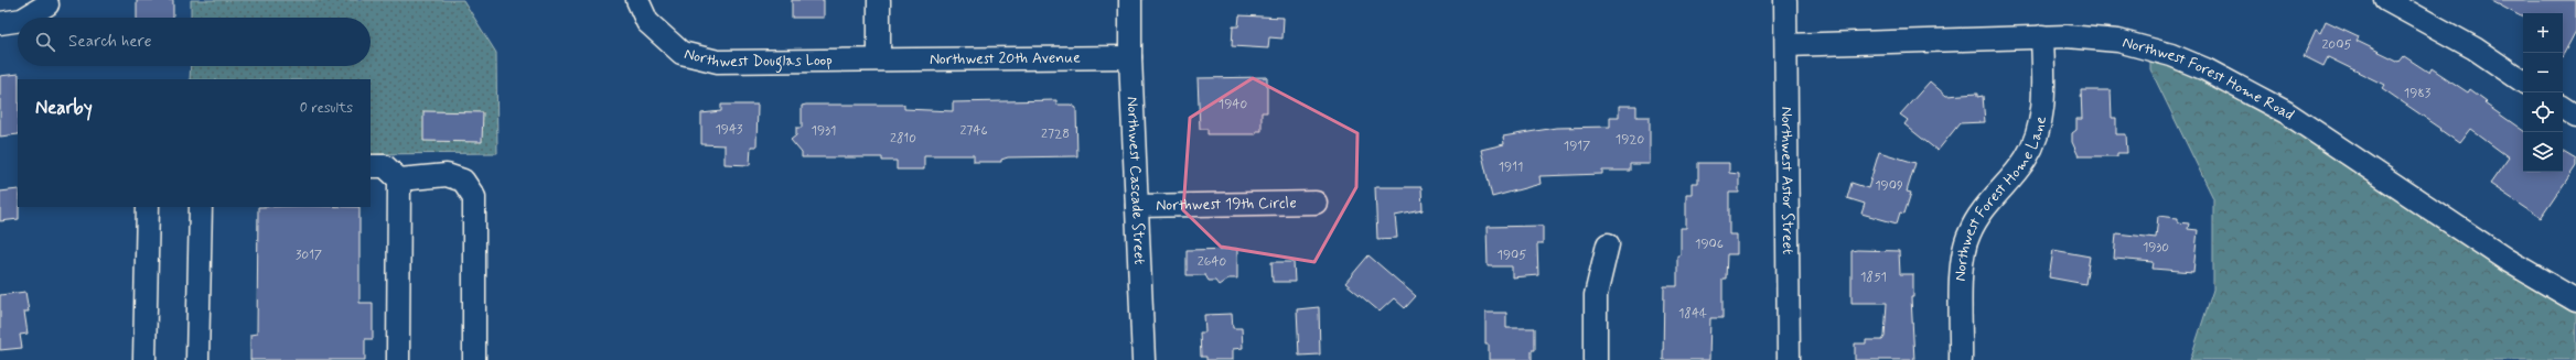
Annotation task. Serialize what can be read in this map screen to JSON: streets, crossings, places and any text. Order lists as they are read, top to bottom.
{
  "streets": {
    "street": [
      "Northwest Douglas Loop",
      "Northwest 20th Avenue",
      "Northwest Forest Home Road",
      "Northwest Cascade Street",
      "Northwest Astor Street",
      "Northwest Forest Home Lane",
      "Northwest 19th Circle"
    ]
  },
  "crossings": [
    ["Northwest Douglas Loop", "Northwest 20th Avenue"],
    ["Northwest 20th Avenue", "Northwest Cascade Street"],
    ["Northwest Forest Home Road", "Northwest Astor Street"],
    ["Northwest Forest Home Road", "Northwest Forest Home Lane"],
    ["Northwest Cascade Street", "Northwest 19th Circle"]
  ],
  "house_numbers": [
    "2005",
    "1983",
    "1940",
    "1943",
    "1931",
    "2746",
    "2728",
    "2810",
    "1920",
    "1917",
    "1911",
    "1909",
    "1906",
    "1930",
    "3017",
    "1905",
    "2640",
    "1851",
    "1844"
  ],
  "page": {
    "map_buttons": ["+", "−"],
    "search": "Search here",
    "heading": ["Nearby", "0 results"]
  }
}
